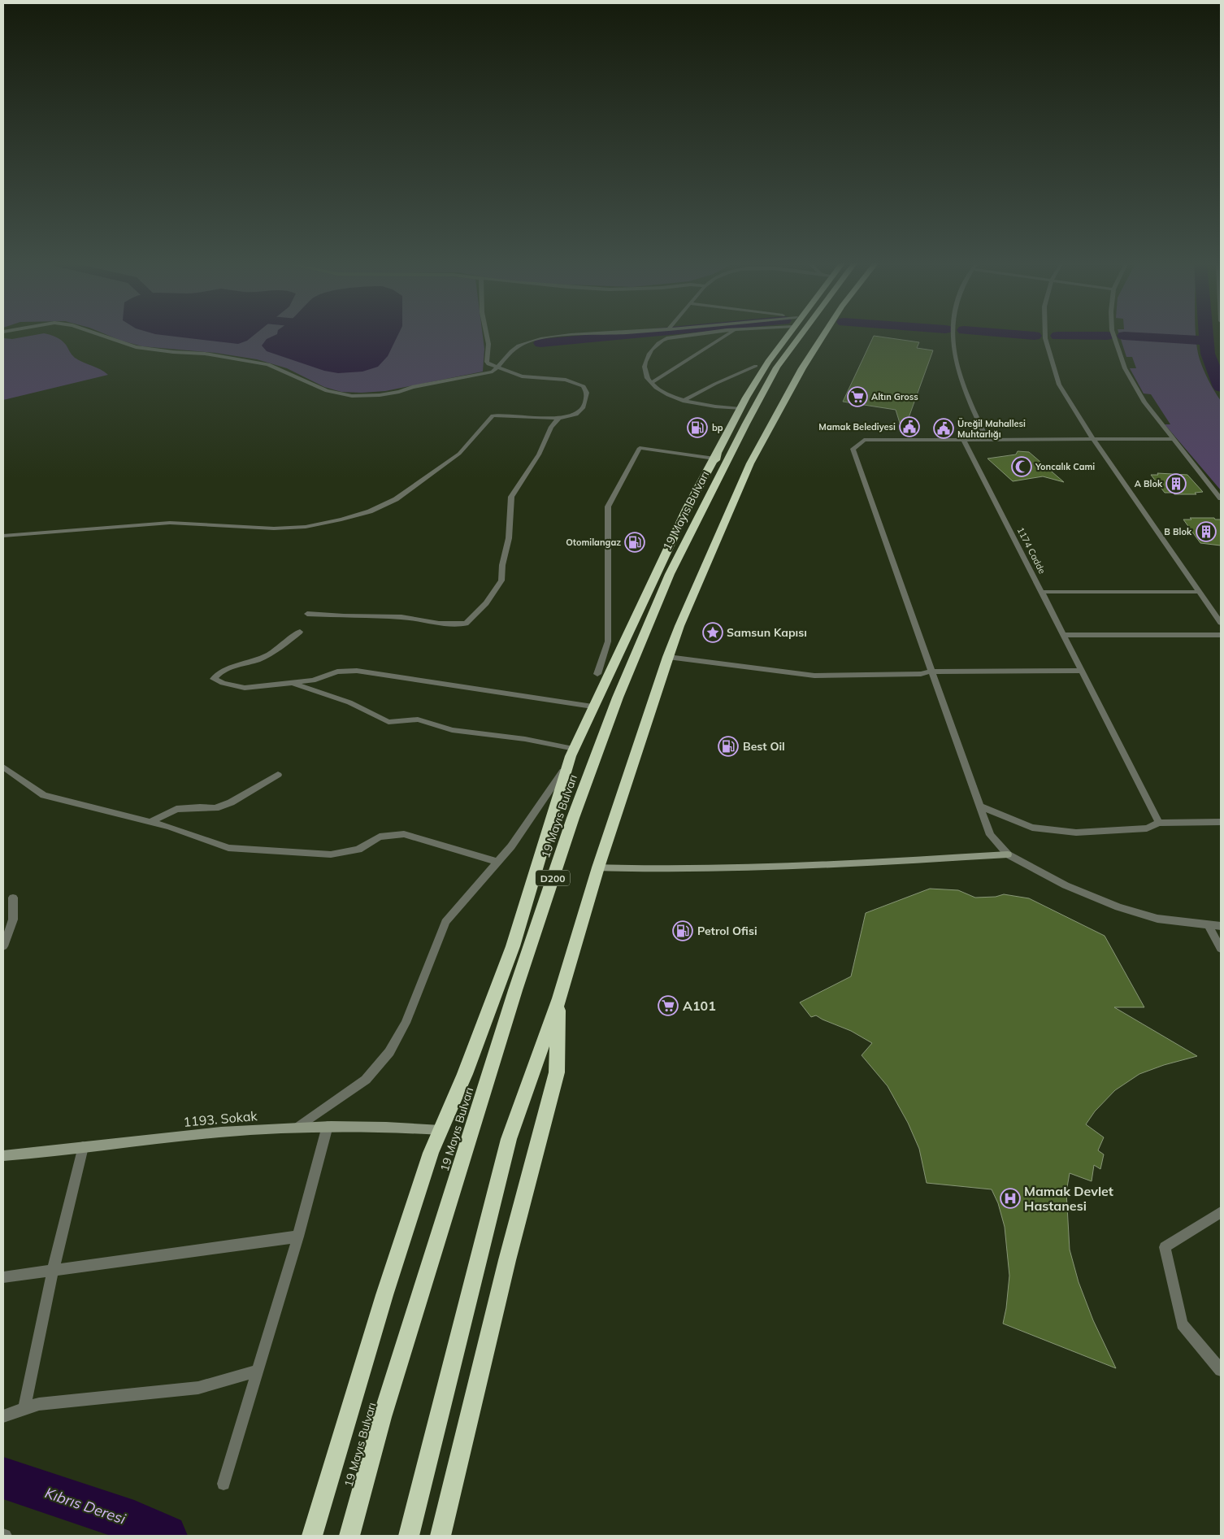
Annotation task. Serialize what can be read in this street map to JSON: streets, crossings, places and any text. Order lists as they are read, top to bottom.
{
  "streets": {
    "highway": ["19 Mayıs Bulvarı", "D200"],
    "street": ["1174 Cadde", "1193. Sokak"]
  },
  "water": ["Kıbrıs Deresi"],
  "places": {
    "supermarket": ["Altın Gross", "A101"],
    "public building": ["Mamak Belediyesi", "Üreğil Mahallesi Muhtarlığı"],
    "fuel station": [
      "bp",
      "Otomilangaz",
      "Best Oil",
      "Petrol Ofisi"
    ],
    "mosque": ["Yoncalık Cami"],
    "building": ["A Blok", "B Blok"],
    "place": ["Samsun Kapısı"],
    "hospital": ["Mamak Devlet Hastanesi"]
  }
}
